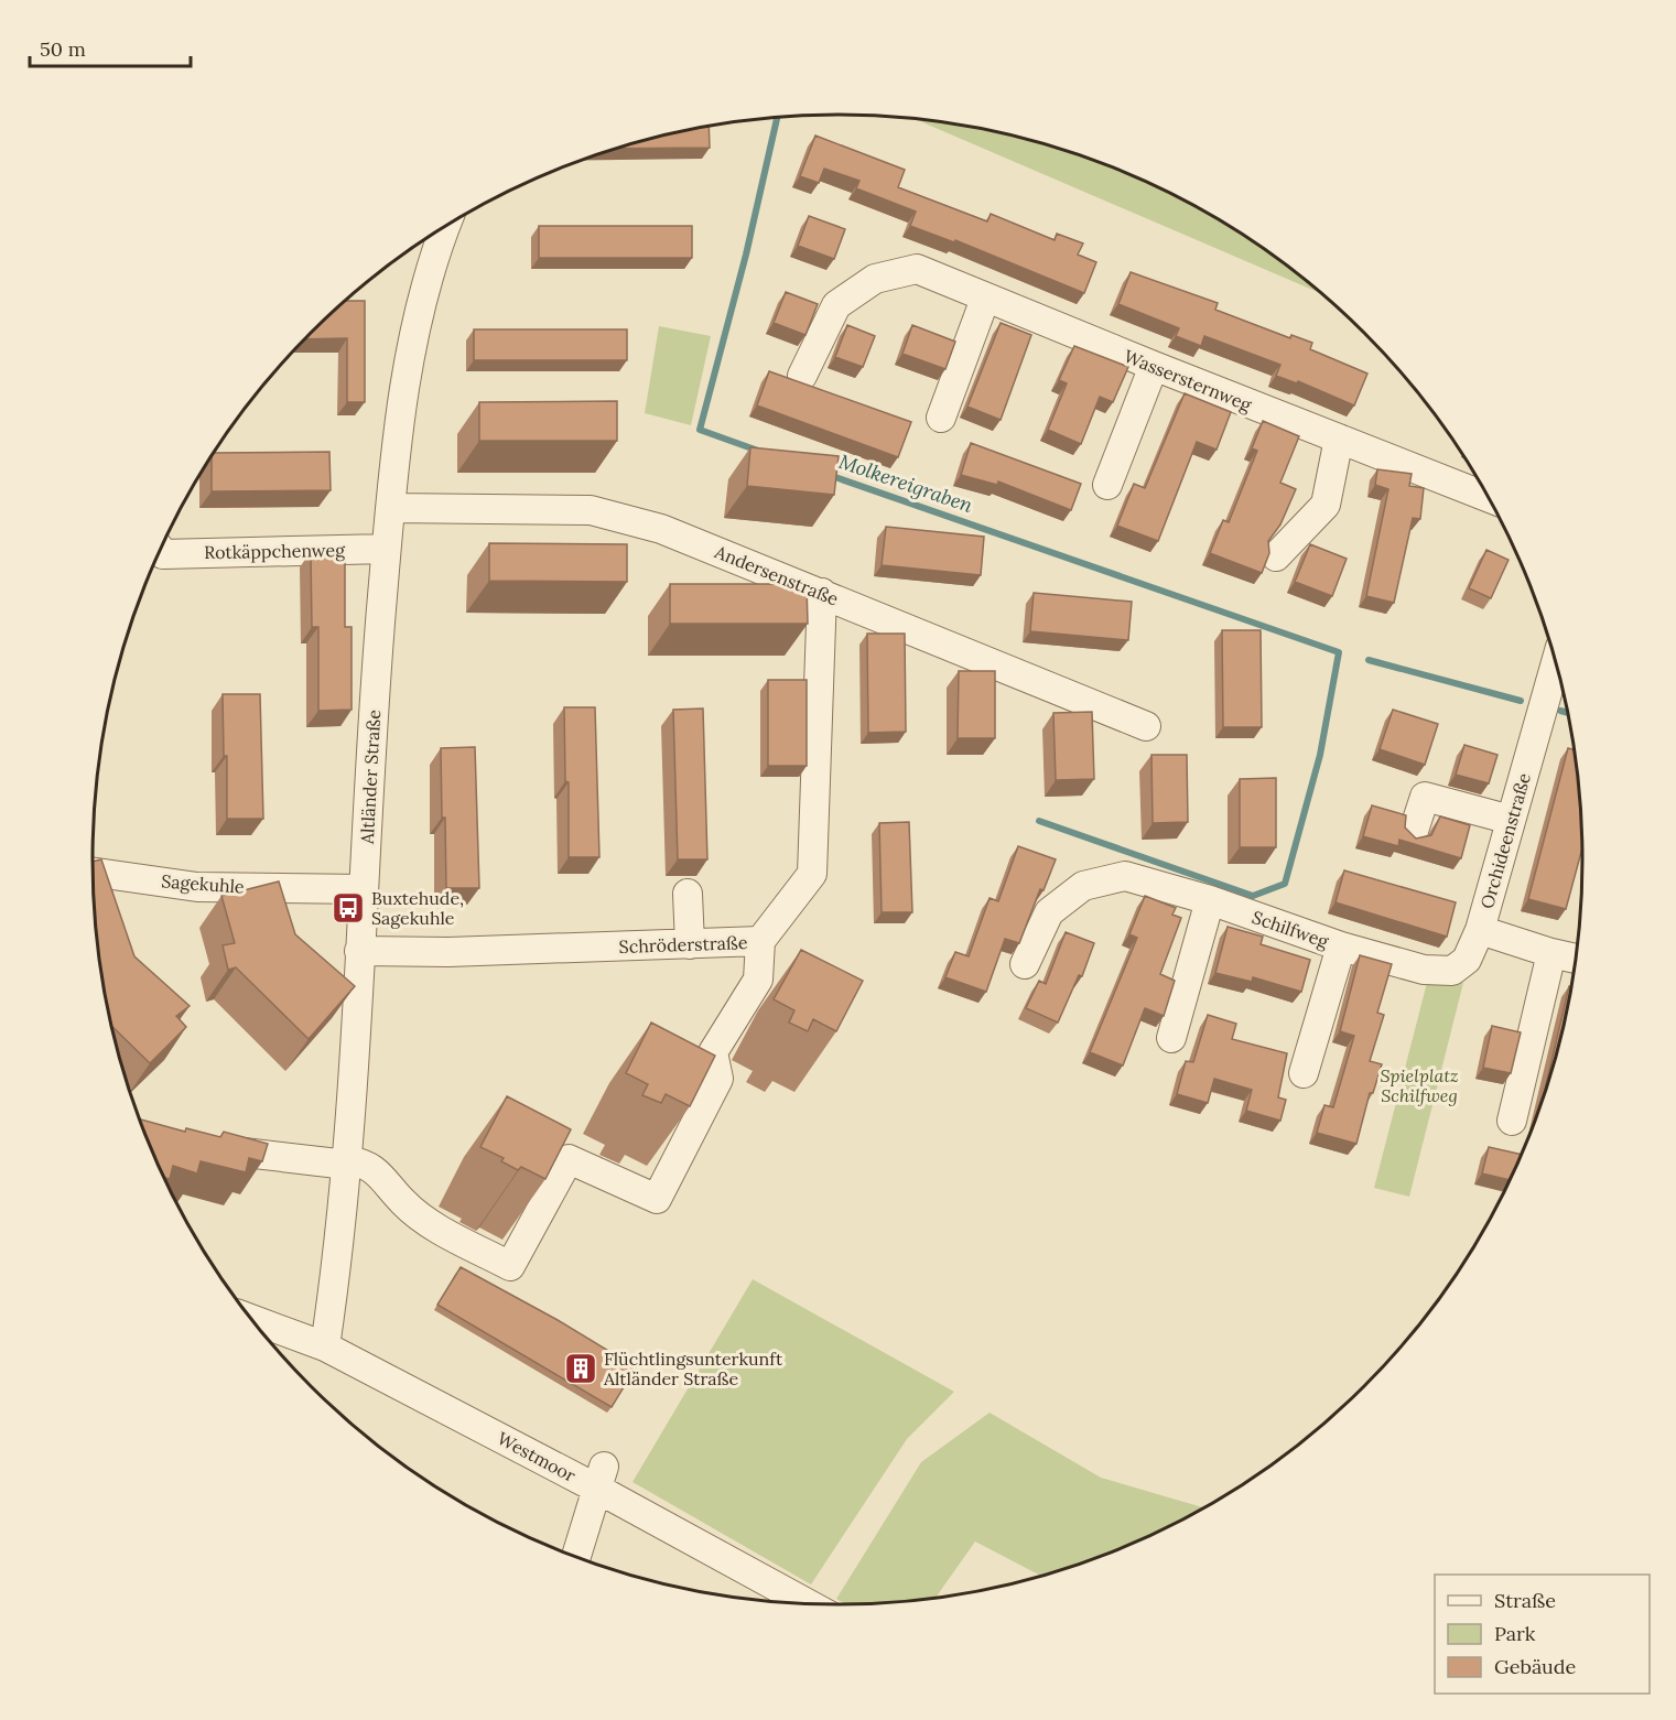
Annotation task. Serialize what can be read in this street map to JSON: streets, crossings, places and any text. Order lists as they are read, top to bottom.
{
  "streets": {
    "street": [
      "Wassersternweg",
      "Rotkäppchenweg",
      "Andersenstraße",
      "Altländer Straße",
      "Orchideenstraße",
      "Sagekuhle",
      "Schilfweg",
      "Schröderstraße",
      "Westmoor"
    ]
  },
  "crossings": [
    ["Rotkäppchenweg", "Altländer Straße"],
    ["Andersenstraße", "Altländer Straße"],
    ["Andersenstraße", "Schröderstraße"],
    ["Altländer Straße", "Sagekuhle"],
    ["Altländer Straße", "Schröderstraße"],
    ["Altländer Straße", "Westmoor"],
    ["Orchideenstraße", "Schilfweg"]
  ],
  "water": ["Molkereigraben"],
  "parks": ["Spielplatz Schilfweg"],
  "places": {
    "bus stop": ["Buxtehude, Sagekuhle"],
    "building": ["Flüchtlingsunterkunft Altländer Straße"]
  },
  "legend": ["Straße", "Park", "Gebäude"],
  "scale_bar": "50 m"
}
